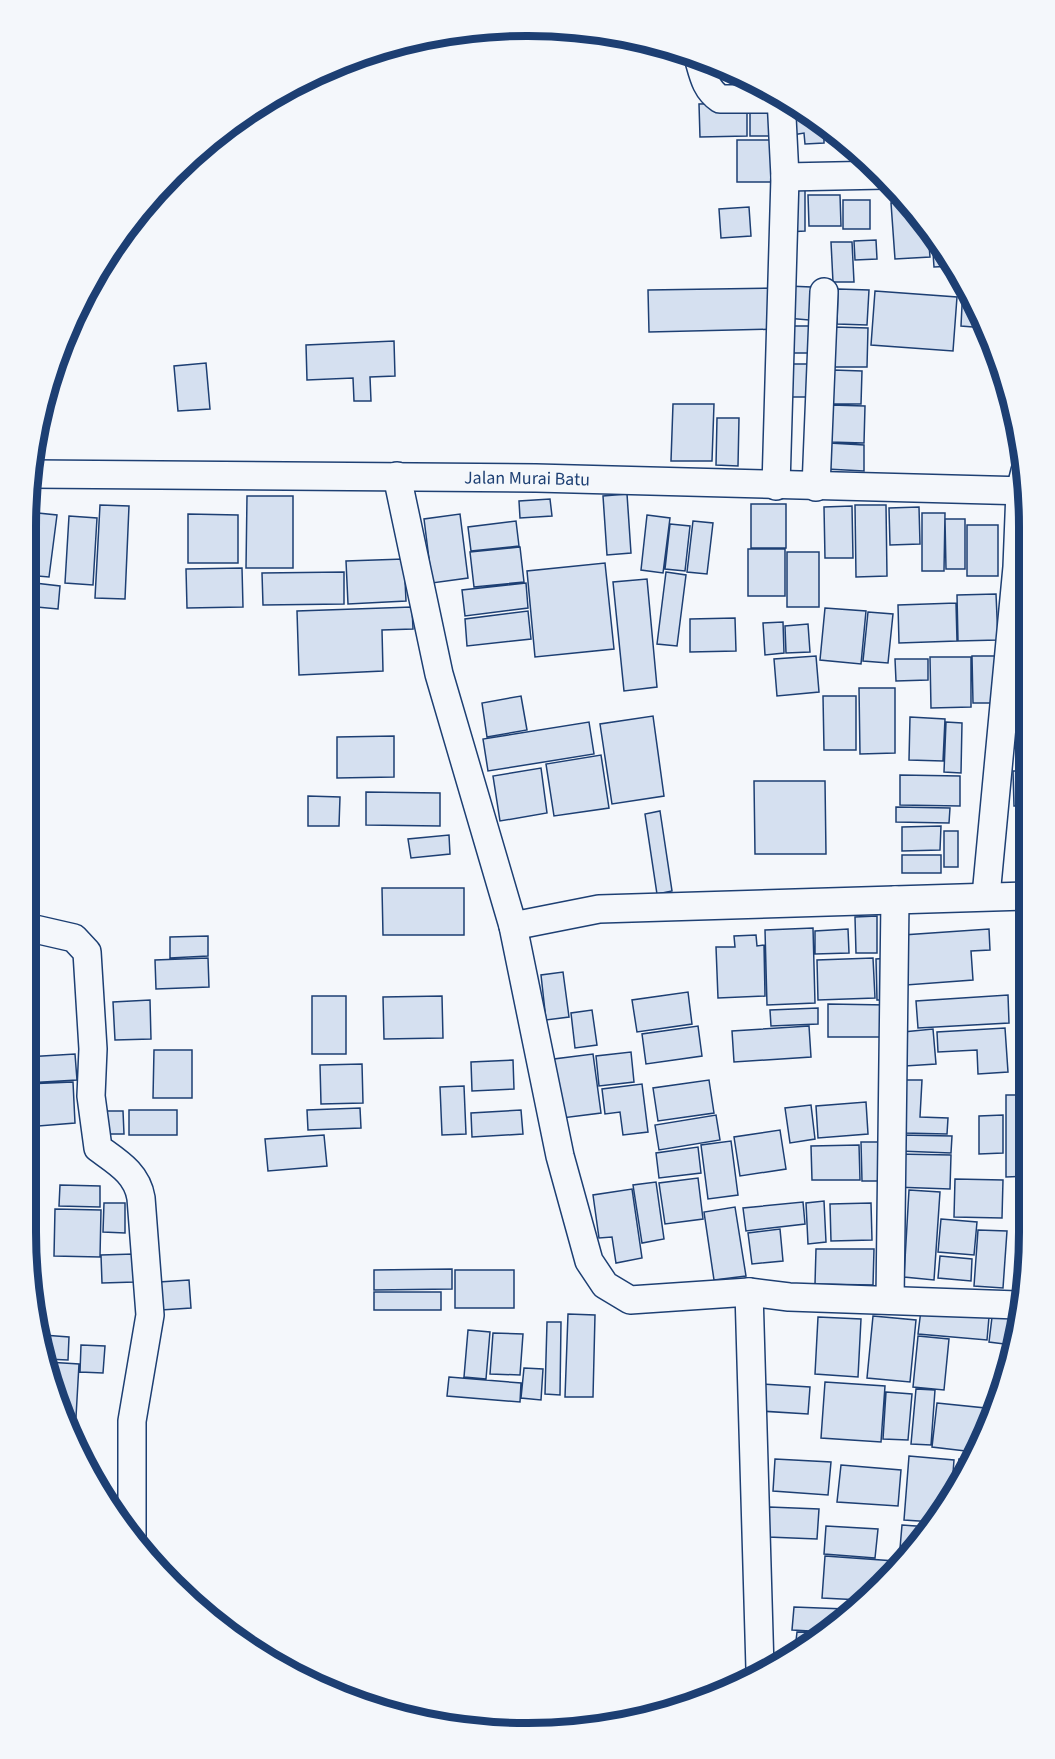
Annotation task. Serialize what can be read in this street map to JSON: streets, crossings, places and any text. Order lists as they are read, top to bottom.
{
  "streets": {
    "street": ["Jalan Murai Batu"]
  }
}
